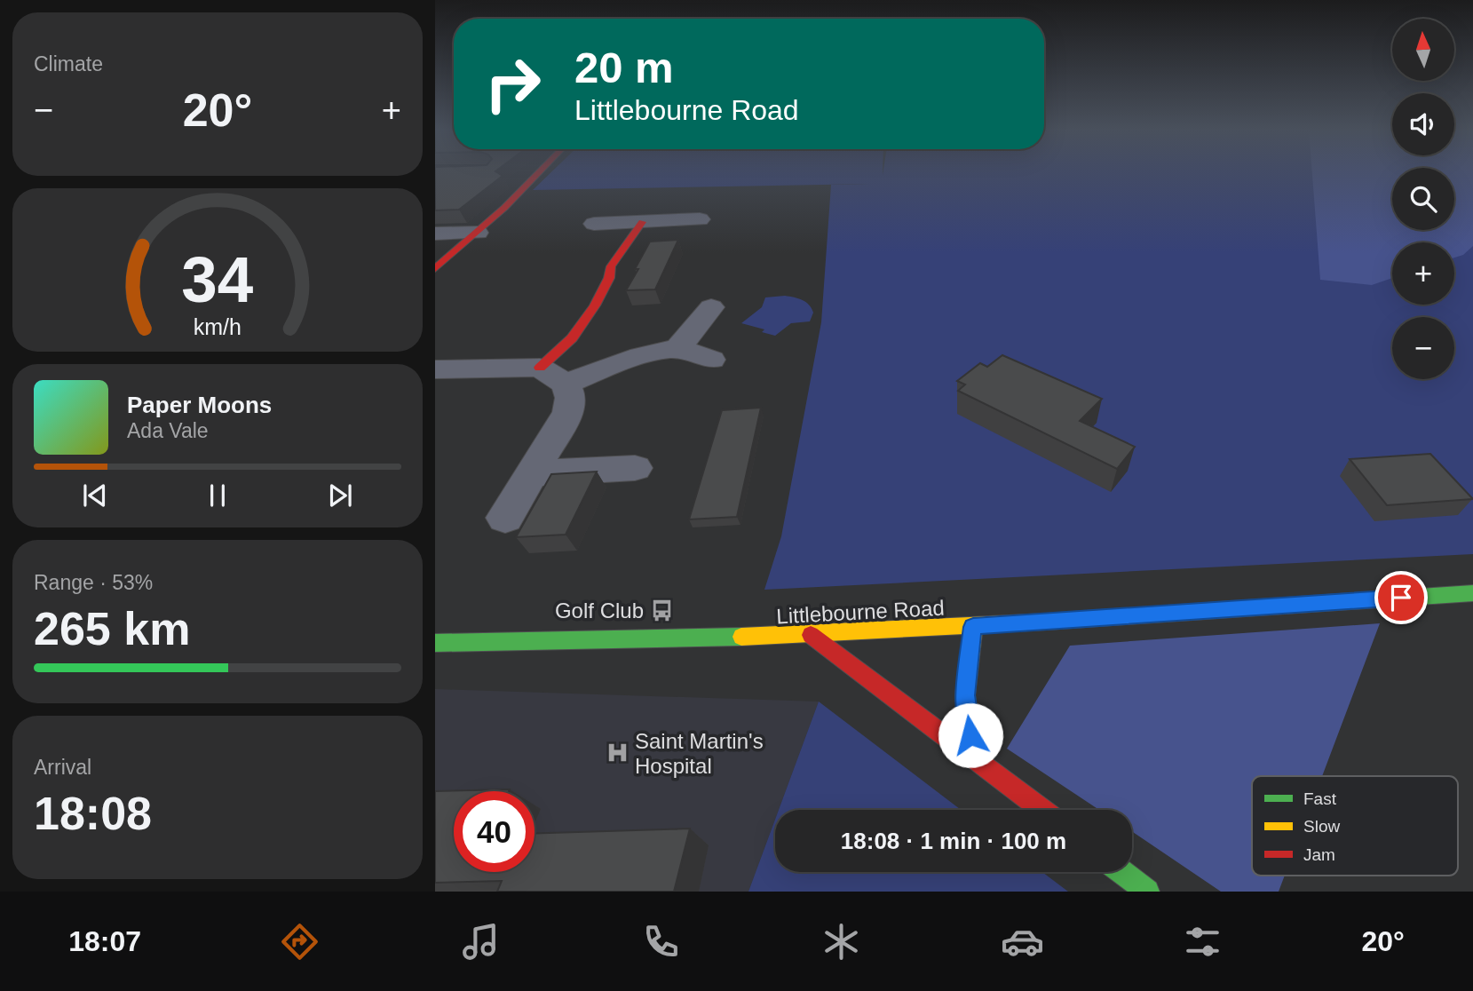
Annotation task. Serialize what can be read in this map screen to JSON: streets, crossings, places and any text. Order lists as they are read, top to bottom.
{
  "streets": {
    "street": ["Littlebourne Road"]
  },
  "places": {
    "bus stop": ["Golf Club"],
    "hospital": ["Saint Martin's Hospital"]
  },
  "legend": ["Fast", "Slow", "Jam"],
  "north": "top",
  "page": {
    "tile": [
      "Climate",
      ["Range · 53%", "265 km"],
      ["Arrival", "18:08"]
    ],
    "map_buttons": ["+", "−"],
    "turn": ["20 m", "Littlebourne Road"],
    "heat": ["−", "20°", "+"],
    "song": ["Paper Moons", "Ada Vale"],
    "limit": "40",
    "trip": "18:08 · 1 min · 100 m",
    "tabs": ["18:07", "20°"],
    "gauge": ["34", "km/h"]
  }
}
